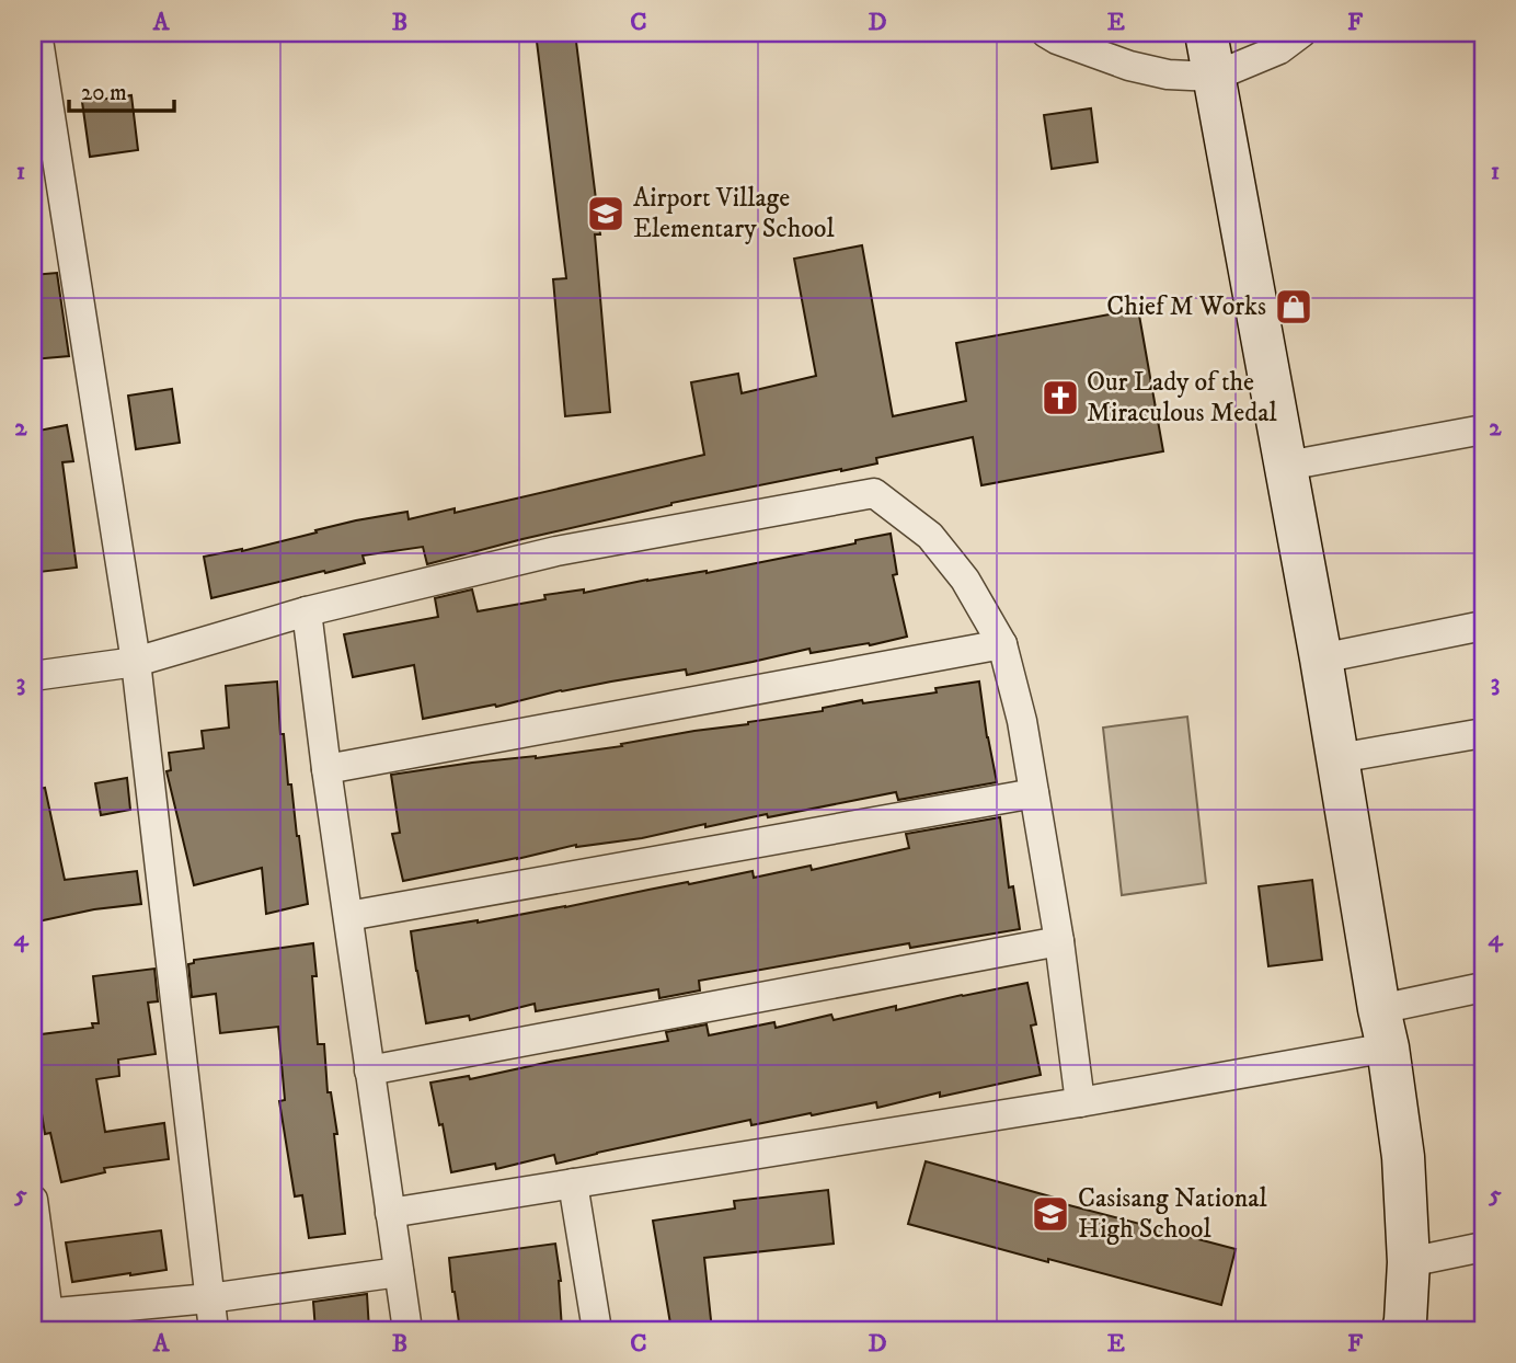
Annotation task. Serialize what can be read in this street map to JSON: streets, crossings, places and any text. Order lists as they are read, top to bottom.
{
  "places": {
    "school or university": ["Airport Village Elementary School", "Casisang National High School"],
    "shop": ["Chief M Works"],
    "church": ["Our Lady of the Miraculous Medal"]
  },
  "scale_bar": "20 m",
  "grid": {
    "columns": [
      "A",
      "B",
      "C",
      "D",
      "E",
      "F"
    ],
    "rows": [
      "1",
      "2",
      "3",
      "4",
      "5"
    ]
  }
}
